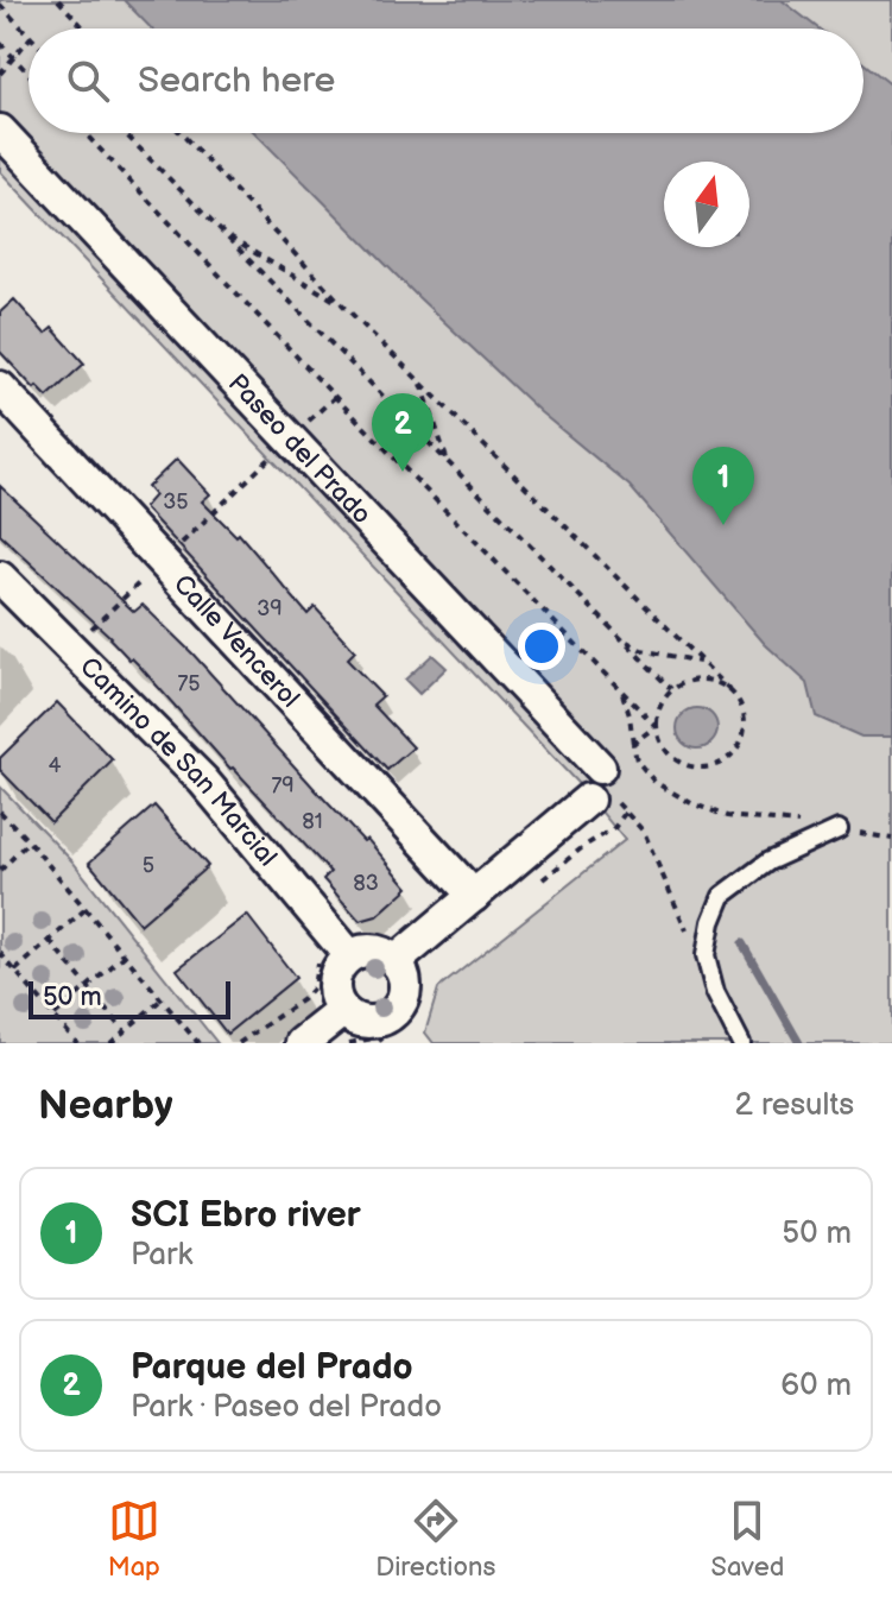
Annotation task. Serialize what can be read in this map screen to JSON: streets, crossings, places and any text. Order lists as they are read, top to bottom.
{
  "streets": {
    "street": ["Paseo del Prado", "Calle Vencerol", "Camino de San Marcial"]
  },
  "house_numbers": [
    "35",
    "39",
    "75",
    "4",
    "79",
    "81",
    "5",
    "83"
  ],
  "scale_bar": "50 m",
  "north": "top",
  "page": {
    "search": "Search here",
    "pins": ["2", "1"],
    "scale": "50 m",
    "heading": ["Nearby", "2 results"],
    "list": [
      {
        "mark": "1",
        "name": "SCI Ebro river",
        "note": "Park",
        "value": "50 m"
      },
      {
        "mark": "2",
        "name": "Parque del Prado",
        "note": "Park · Paseo del Prado",
        "value": "60 m"
      }
    ],
    "nav": ["Map", "Directions", "Saved"]
  }
}
